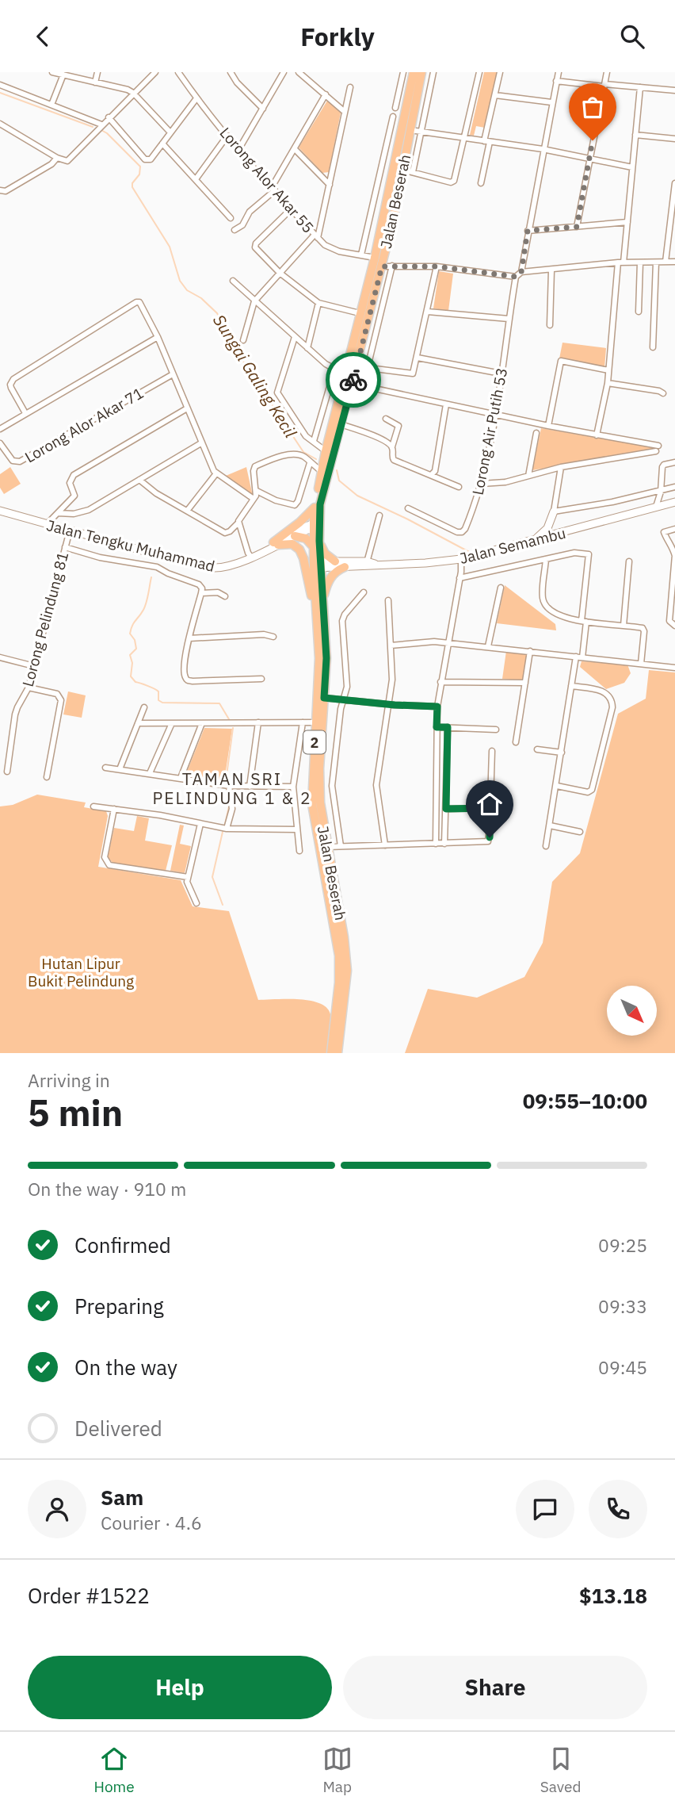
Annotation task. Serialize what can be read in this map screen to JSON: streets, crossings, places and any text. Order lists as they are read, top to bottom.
{
  "streets": {
    "highway": ["Jalan Beserah", "2"],
    "main road": ["Jalan Tengku Muhammad", "Jalan Semambu"],
    "street": [
      "Lorong Alor Akar 55",
      "Lorong Alor Akar 71",
      "Lorong Air Putih 53",
      "Lorong Pelindung 81"
    ]
  },
  "crossings": [
    ["Lorong Alor Akar 55", "Jalan Beserah"],
    ["Jalan Beserah", "Jalan Tengku Muhammad"],
    ["Jalan Beserah", "Jalan Semambu"],
    ["Jalan Tengku Muhammad", "Lorong Pelindung 81"]
  ],
  "districts": ["TAMAN SRI PELINDUNG 1 & 2"],
  "water": ["Sungai Galing Kecil"],
  "parks": ["Hutan Lipur Bukit Pelindung"],
  "north": "bottom right",
  "page": {
    "header": "Forkly",
    "heading": ["5 min", "Arriving in", "09:55–10:00"],
    "panel": [
      "Sam",
      "Courier · 4.6",
      "Order #1522",
      "$13.18"
    ],
    "bar": "On the way · 910 m",
    "list": [
      ["Confirmed", "09:25"],
      ["Preparing", "09:33"],
      ["On the way", "09:45"],
      "Delivered"
    ],
    "buttons": ["Help", "Share"],
    "tabs": ["Home", "Map", "Saved"]
  }
}
